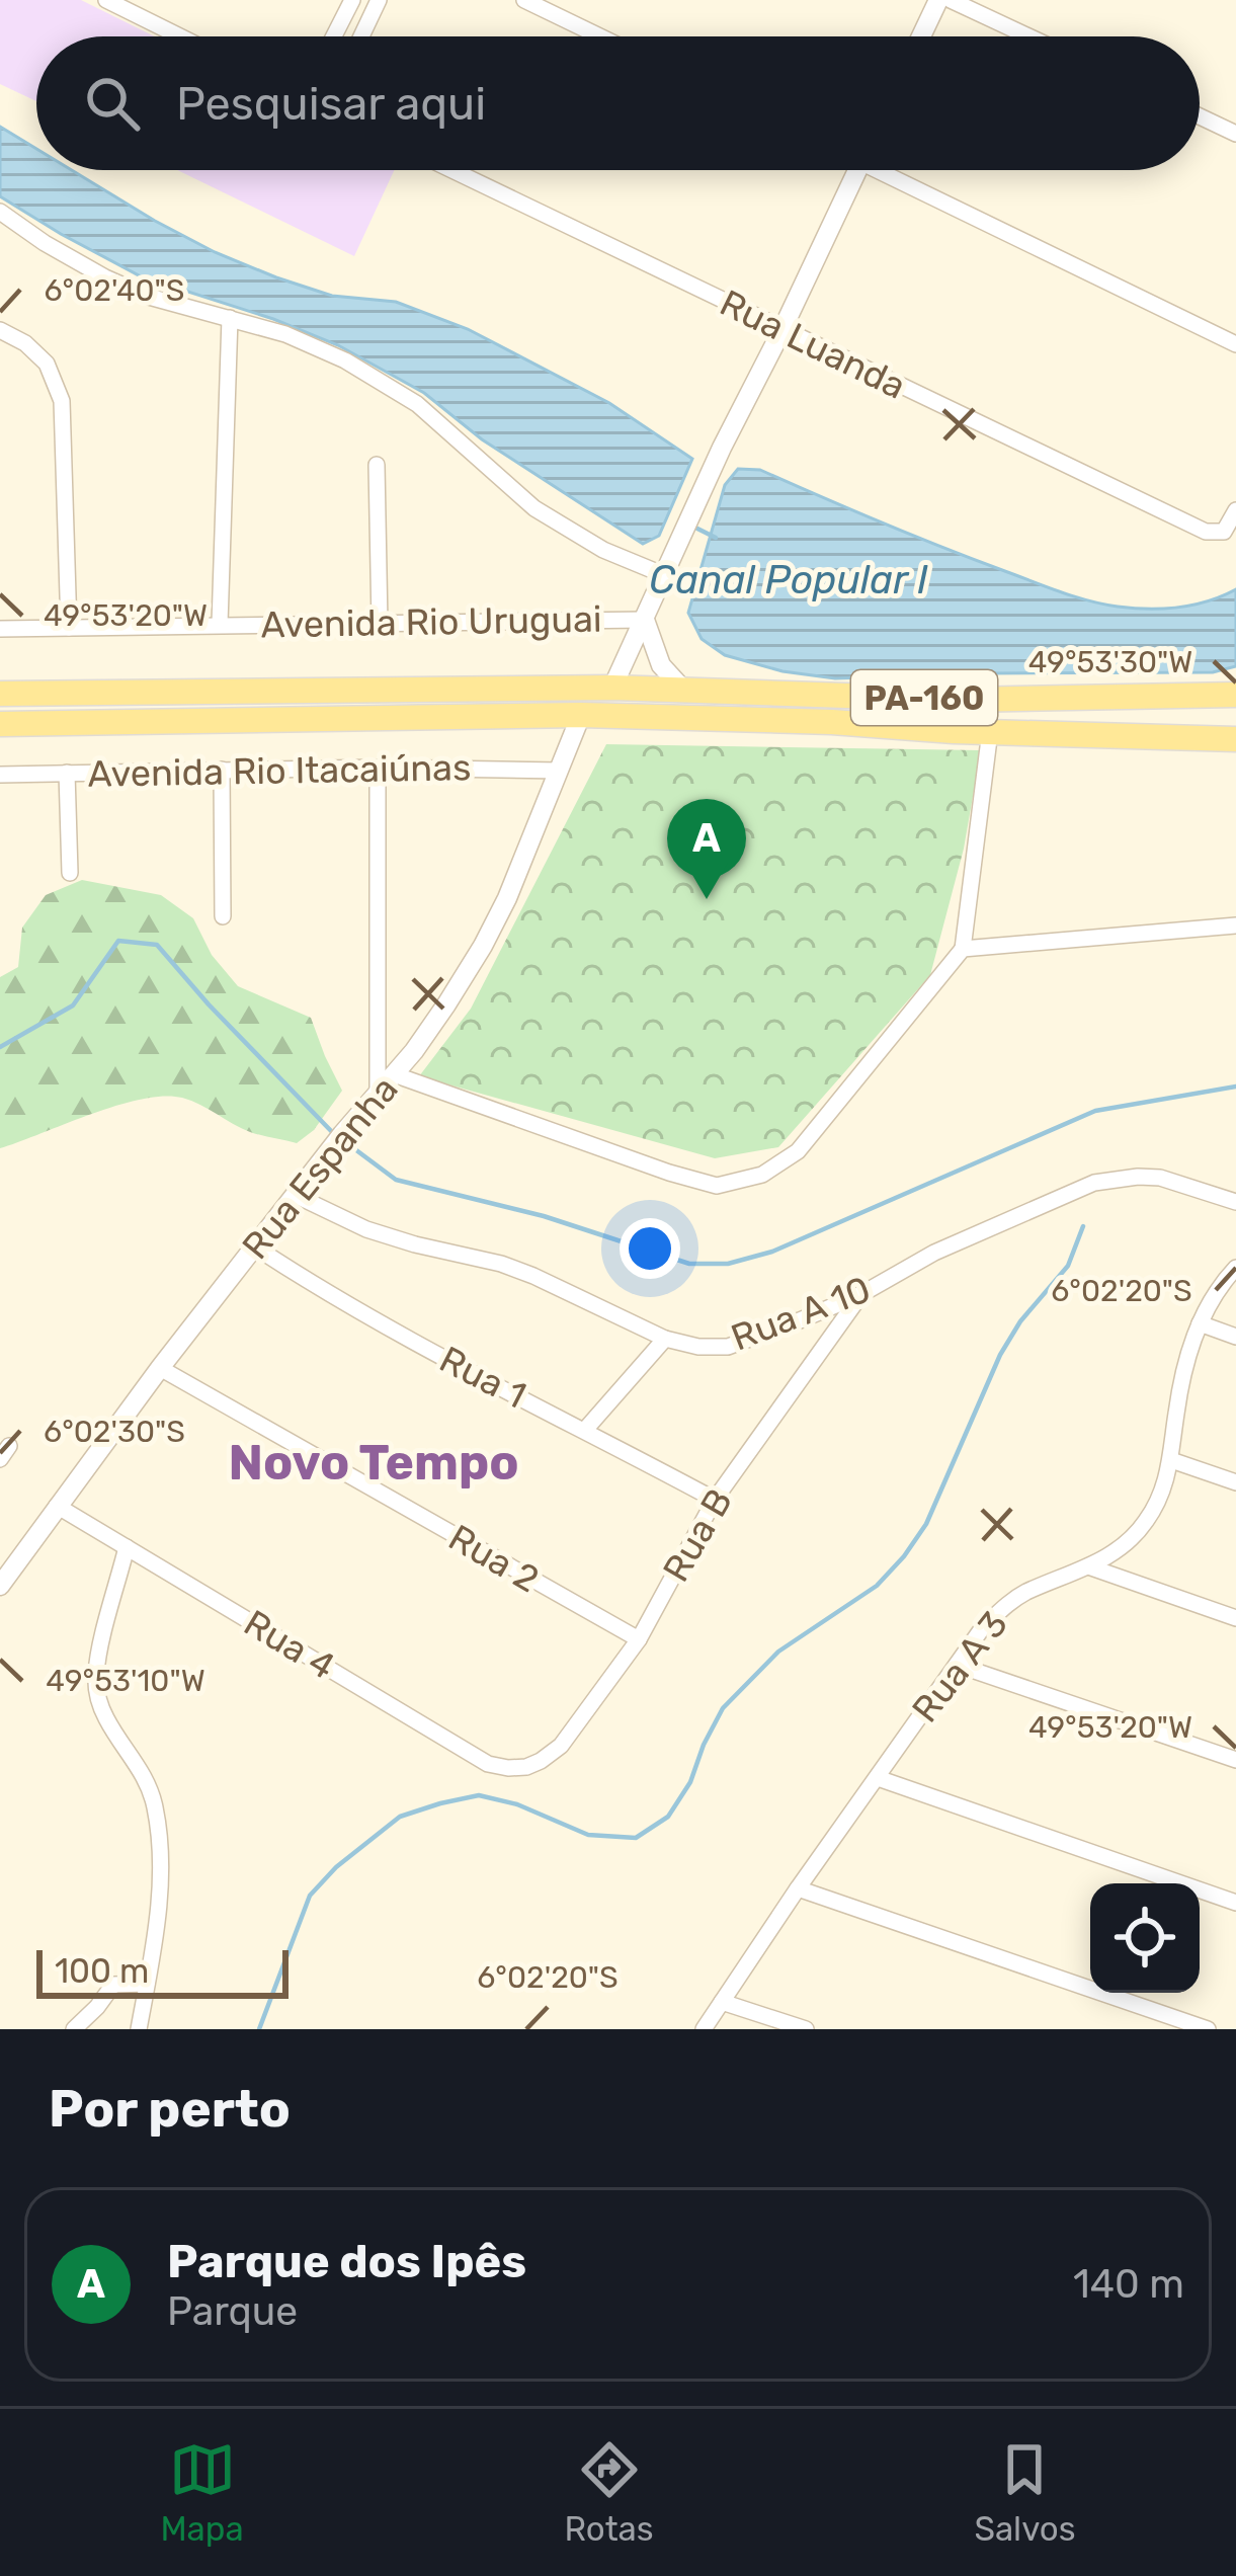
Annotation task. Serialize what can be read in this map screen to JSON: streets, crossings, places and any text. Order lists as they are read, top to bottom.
{
  "streets": {
    "main road": ["PA-160"],
    "street": [
      "Rua Luanda",
      "Avenida Rio Uruguai",
      "Avenida Rio Itacaiúnas",
      "Rua Espanha",
      "Rua A 10",
      "Rua 1",
      "Rua B",
      "Rua 2",
      "Rua 4",
      "Rua A 3"
    ]
  },
  "crossings": [
    ["PA-160", "Rua Espanha"],
    ["Avenida Rio Itacaiúnas", "Rua Espanha"],
    ["Rua Espanha", "Rua A 10"],
    ["Rua Espanha", "Rua 1"],
    ["Rua Espanha", "Rua 2"],
    ["Rua Espanha", "Rua 4"],
    ["Rua A 10", "Rua B"],
    ["Rua 1", "Rua B"],
    ["Rua B", "Rua 2"],
    ["Rua B", "Rua 4"]
  ],
  "districts": ["Novo Tempo"],
  "water": ["Canal Popular I"],
  "scale_bar": "100 m",
  "page": {
    "search": "Pesquisar aqui",
    "pins": "A",
    "scale": "100 m",
    "heading": "Por perto",
    "list": [
      {
        "mark": "A",
        "name": "Parque dos Ipês",
        "note": "Parque",
        "value": "140 m"
      }
    ],
    "nav": ["Mapa", "Rotas", "Salvos"]
  },
  "coordinates": [
    "6°02'40\"S",
    "49°53'20\"W",
    "49°53'30\"W",
    "6°02'20\"S",
    "6°02'30\"S",
    "49°53'10\"W"
  ]
}
